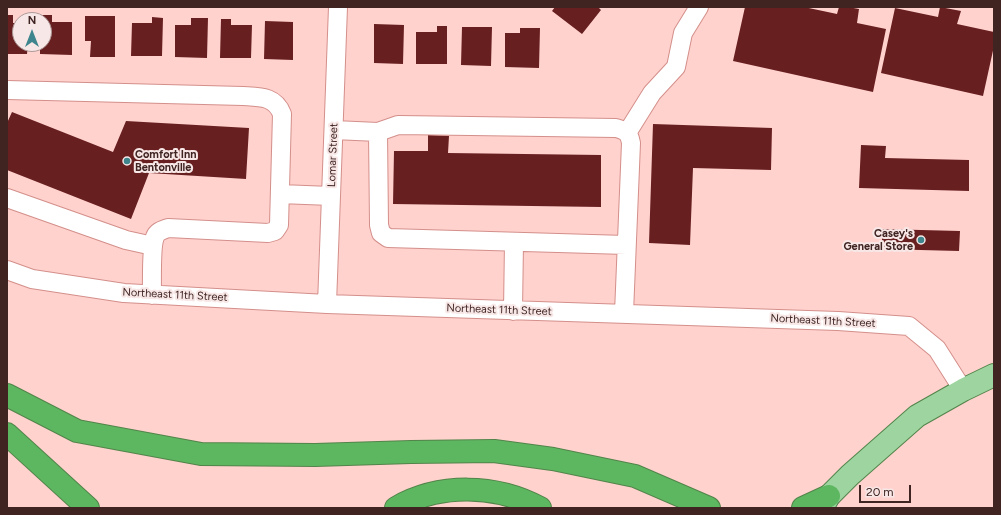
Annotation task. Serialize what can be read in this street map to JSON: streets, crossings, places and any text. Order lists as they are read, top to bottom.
{
  "streets": {
    "street": ["Lomar Street", "Northeast 11th Street"]
  },
  "crossings": [
    ["Lomar Street", "Northeast 11th Street"]
  ],
  "places": ["Comfort Inn Bentonville", "Casey's General Store"],
  "scale_bar": "20 m",
  "north": "top"
}
